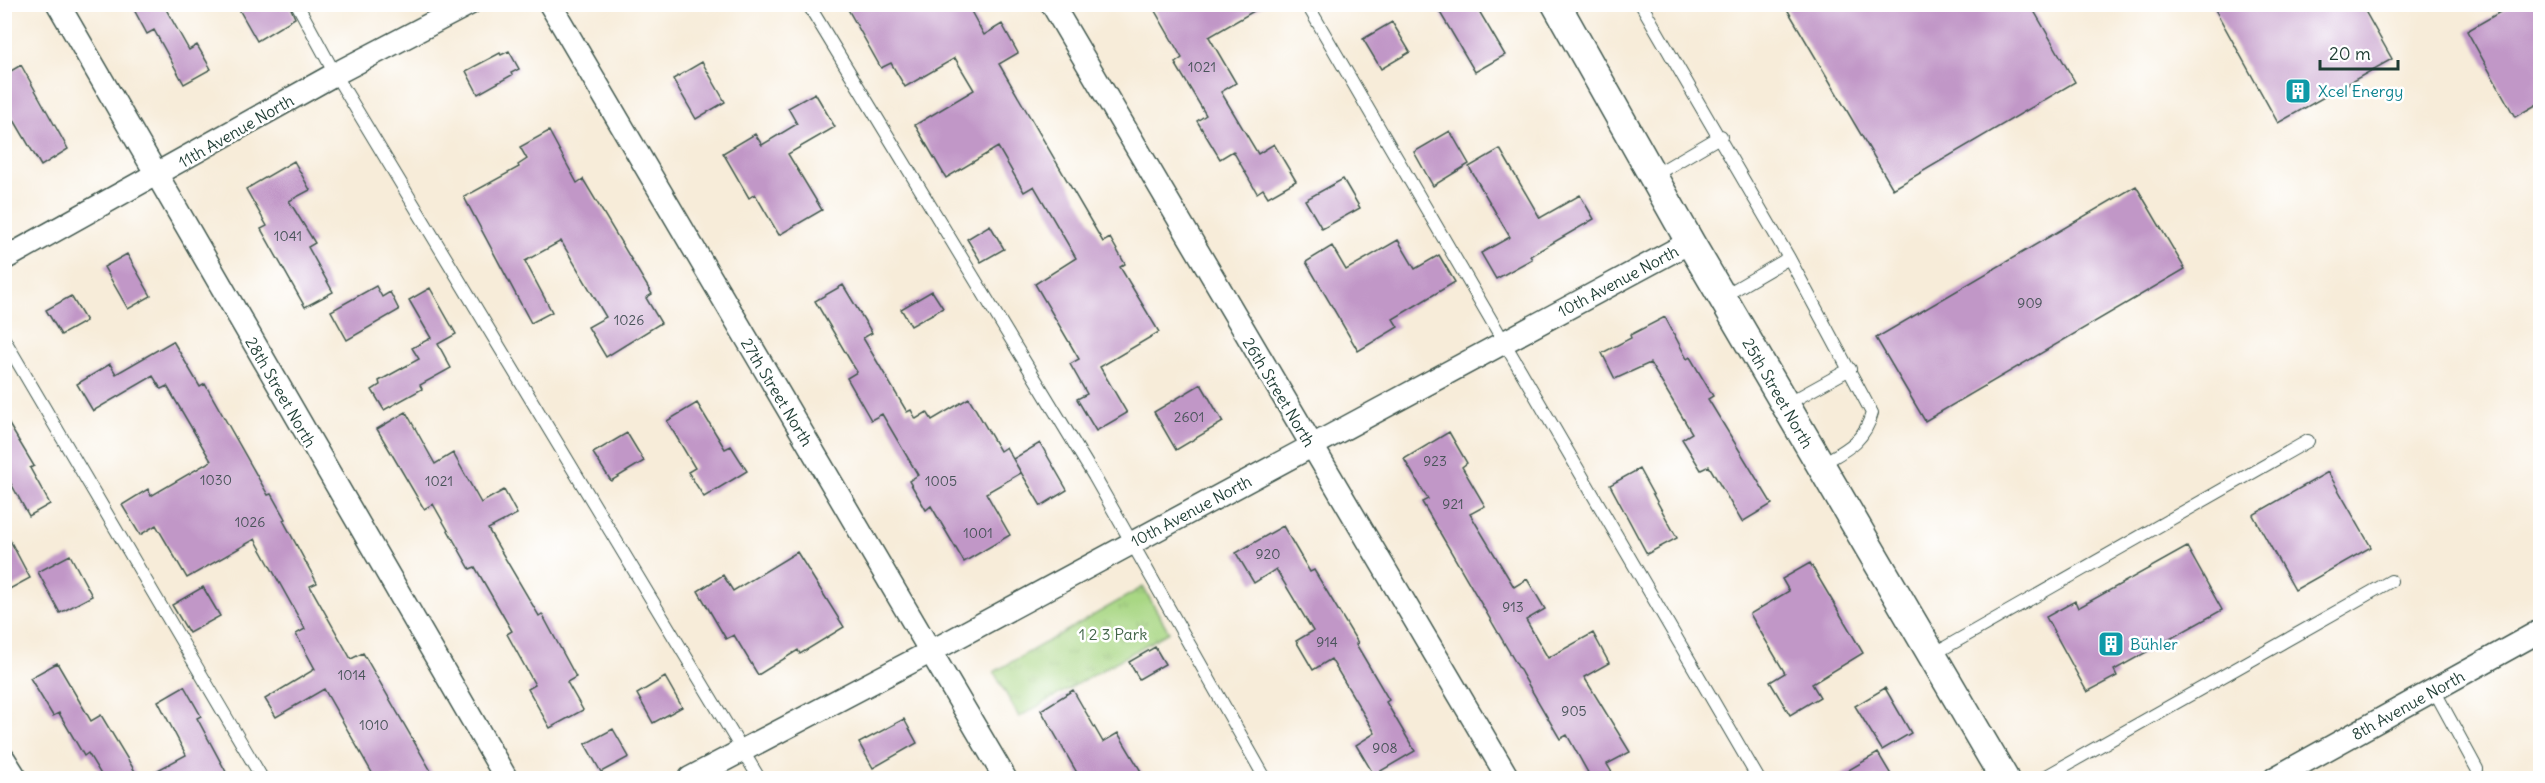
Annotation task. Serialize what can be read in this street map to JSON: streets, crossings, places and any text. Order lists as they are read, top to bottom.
{
  "streets": {
    "street": [
      "11th Avenue North",
      "10th Avenue North",
      "28th Street North",
      "27th Street North",
      "26th Street North",
      "25th Street North",
      "8th Avenue North"
    ]
  },
  "crossings": [
    ["11th Avenue North", "28th Street North"],
    ["10th Avenue North", "27th Street North"],
    ["10th Avenue North", "26th Street North"],
    ["10th Avenue North", "25th Street North"]
  ],
  "parks": ["1 2 3 Park"],
  "places": {
    "building": ["Xcel Energy", "Bühler"]
  },
  "house_numbers": [
    "1021",
    "1041",
    "909",
    "1026",
    "2601",
    "923",
    "1030",
    "1021",
    "1005",
    "921",
    "1026",
    "1001",
    "920",
    "913",
    "914",
    "1014",
    "905",
    "1010",
    "908"
  ],
  "scale_bar": "20 m"
}
